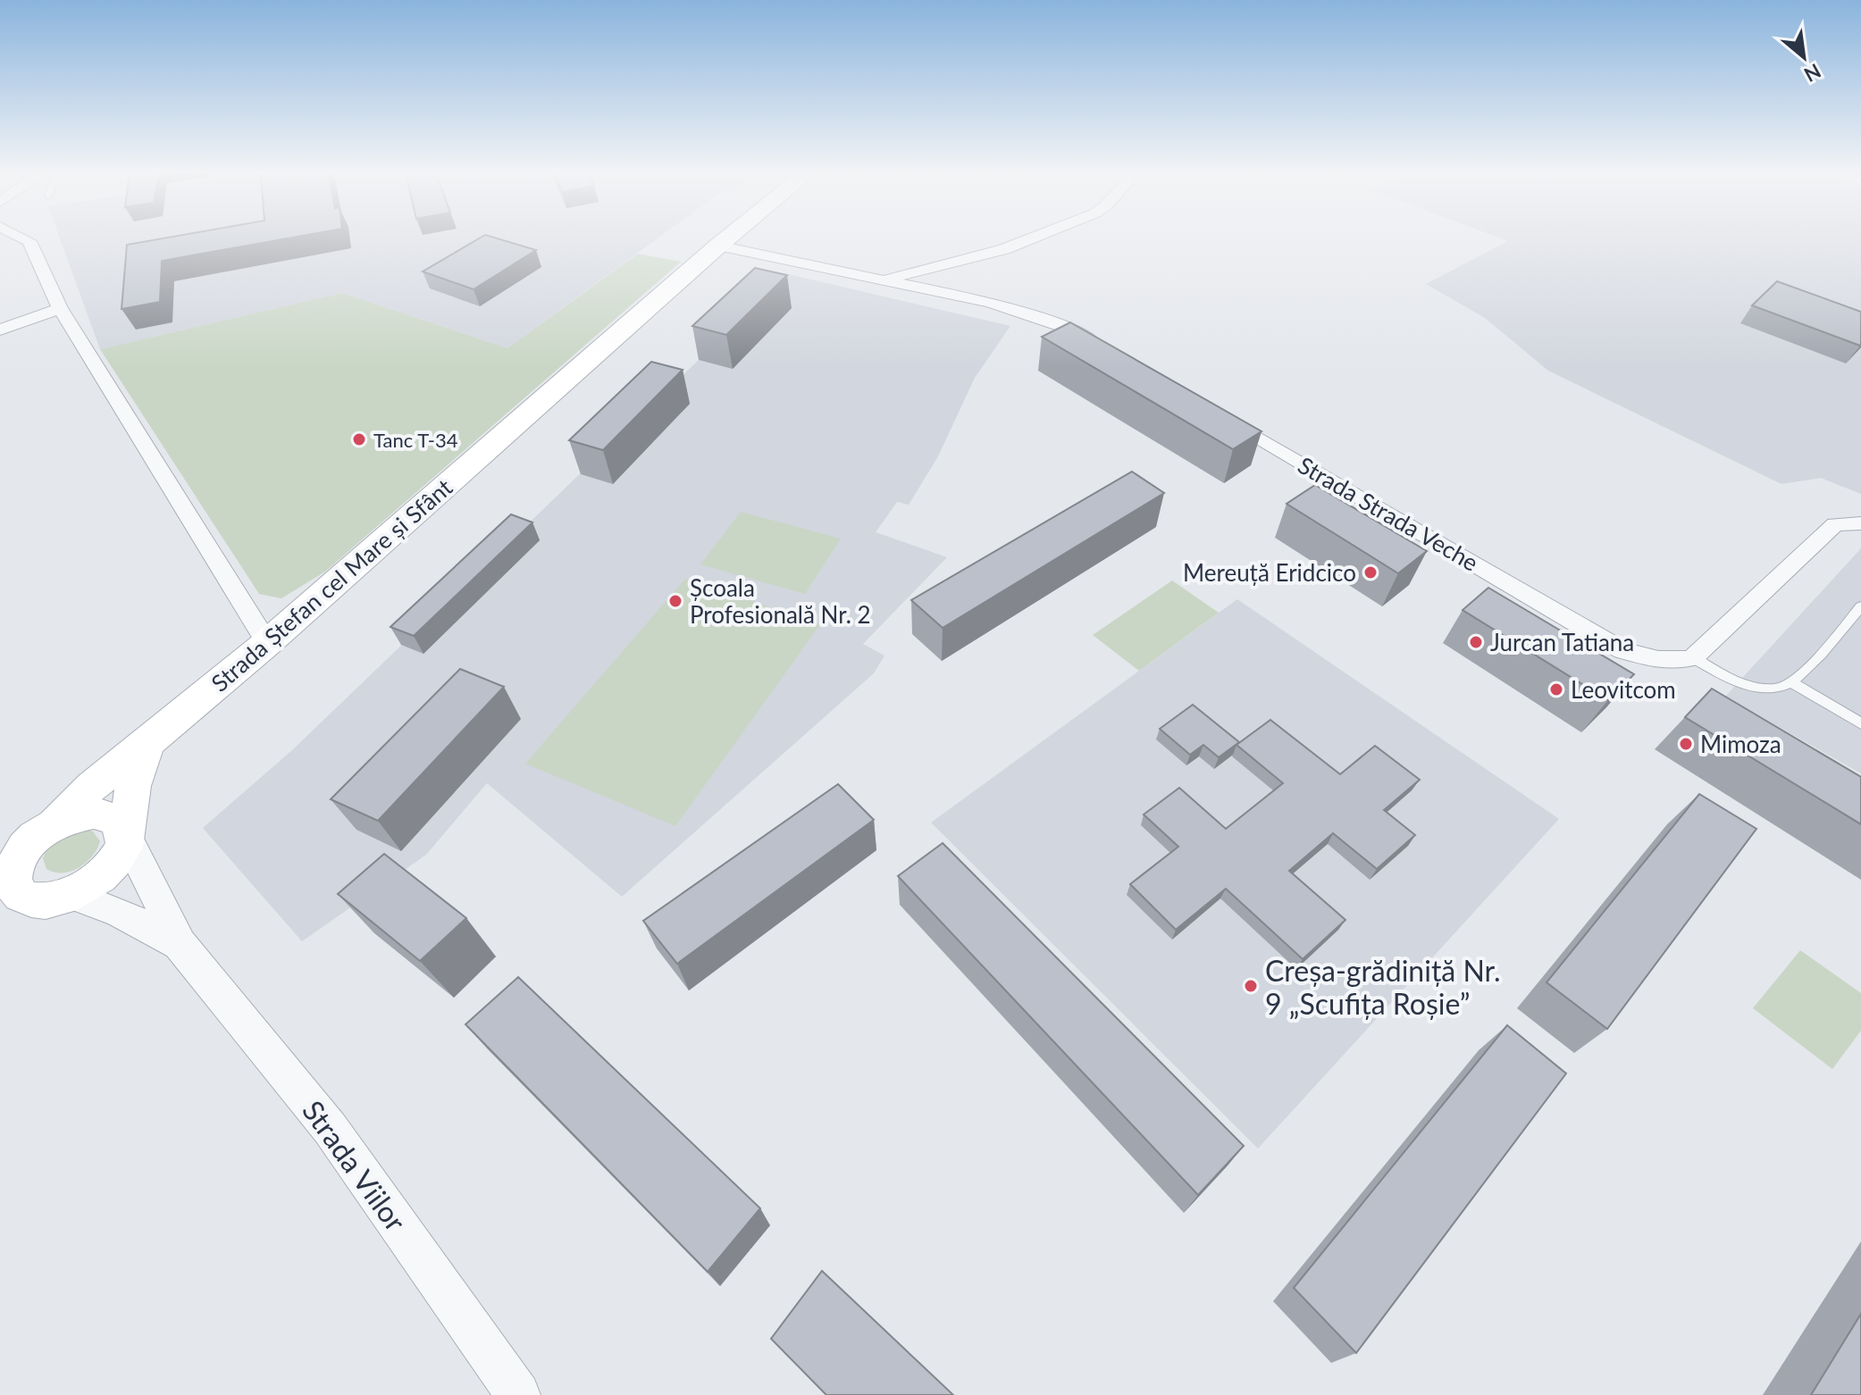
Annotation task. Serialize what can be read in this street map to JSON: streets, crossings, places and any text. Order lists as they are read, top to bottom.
{
  "streets": {
    "main road": ["Strada Ștefan cel Mare și Sfânt"],
    "street": ["Strada Strada Veche", "Strada Viilor"]
  },
  "places": [
    "Tanc T-34",
    "Mereuță Eridcico",
    "Școala Profesională Nr. 2",
    "Jurcan Tatiana",
    "Leovitcom",
    "Mimoza",
    "Creșa-grădiniță Nr. 9 „Scufița Roșie”"
  ],
  "north": "bottom right"
}
